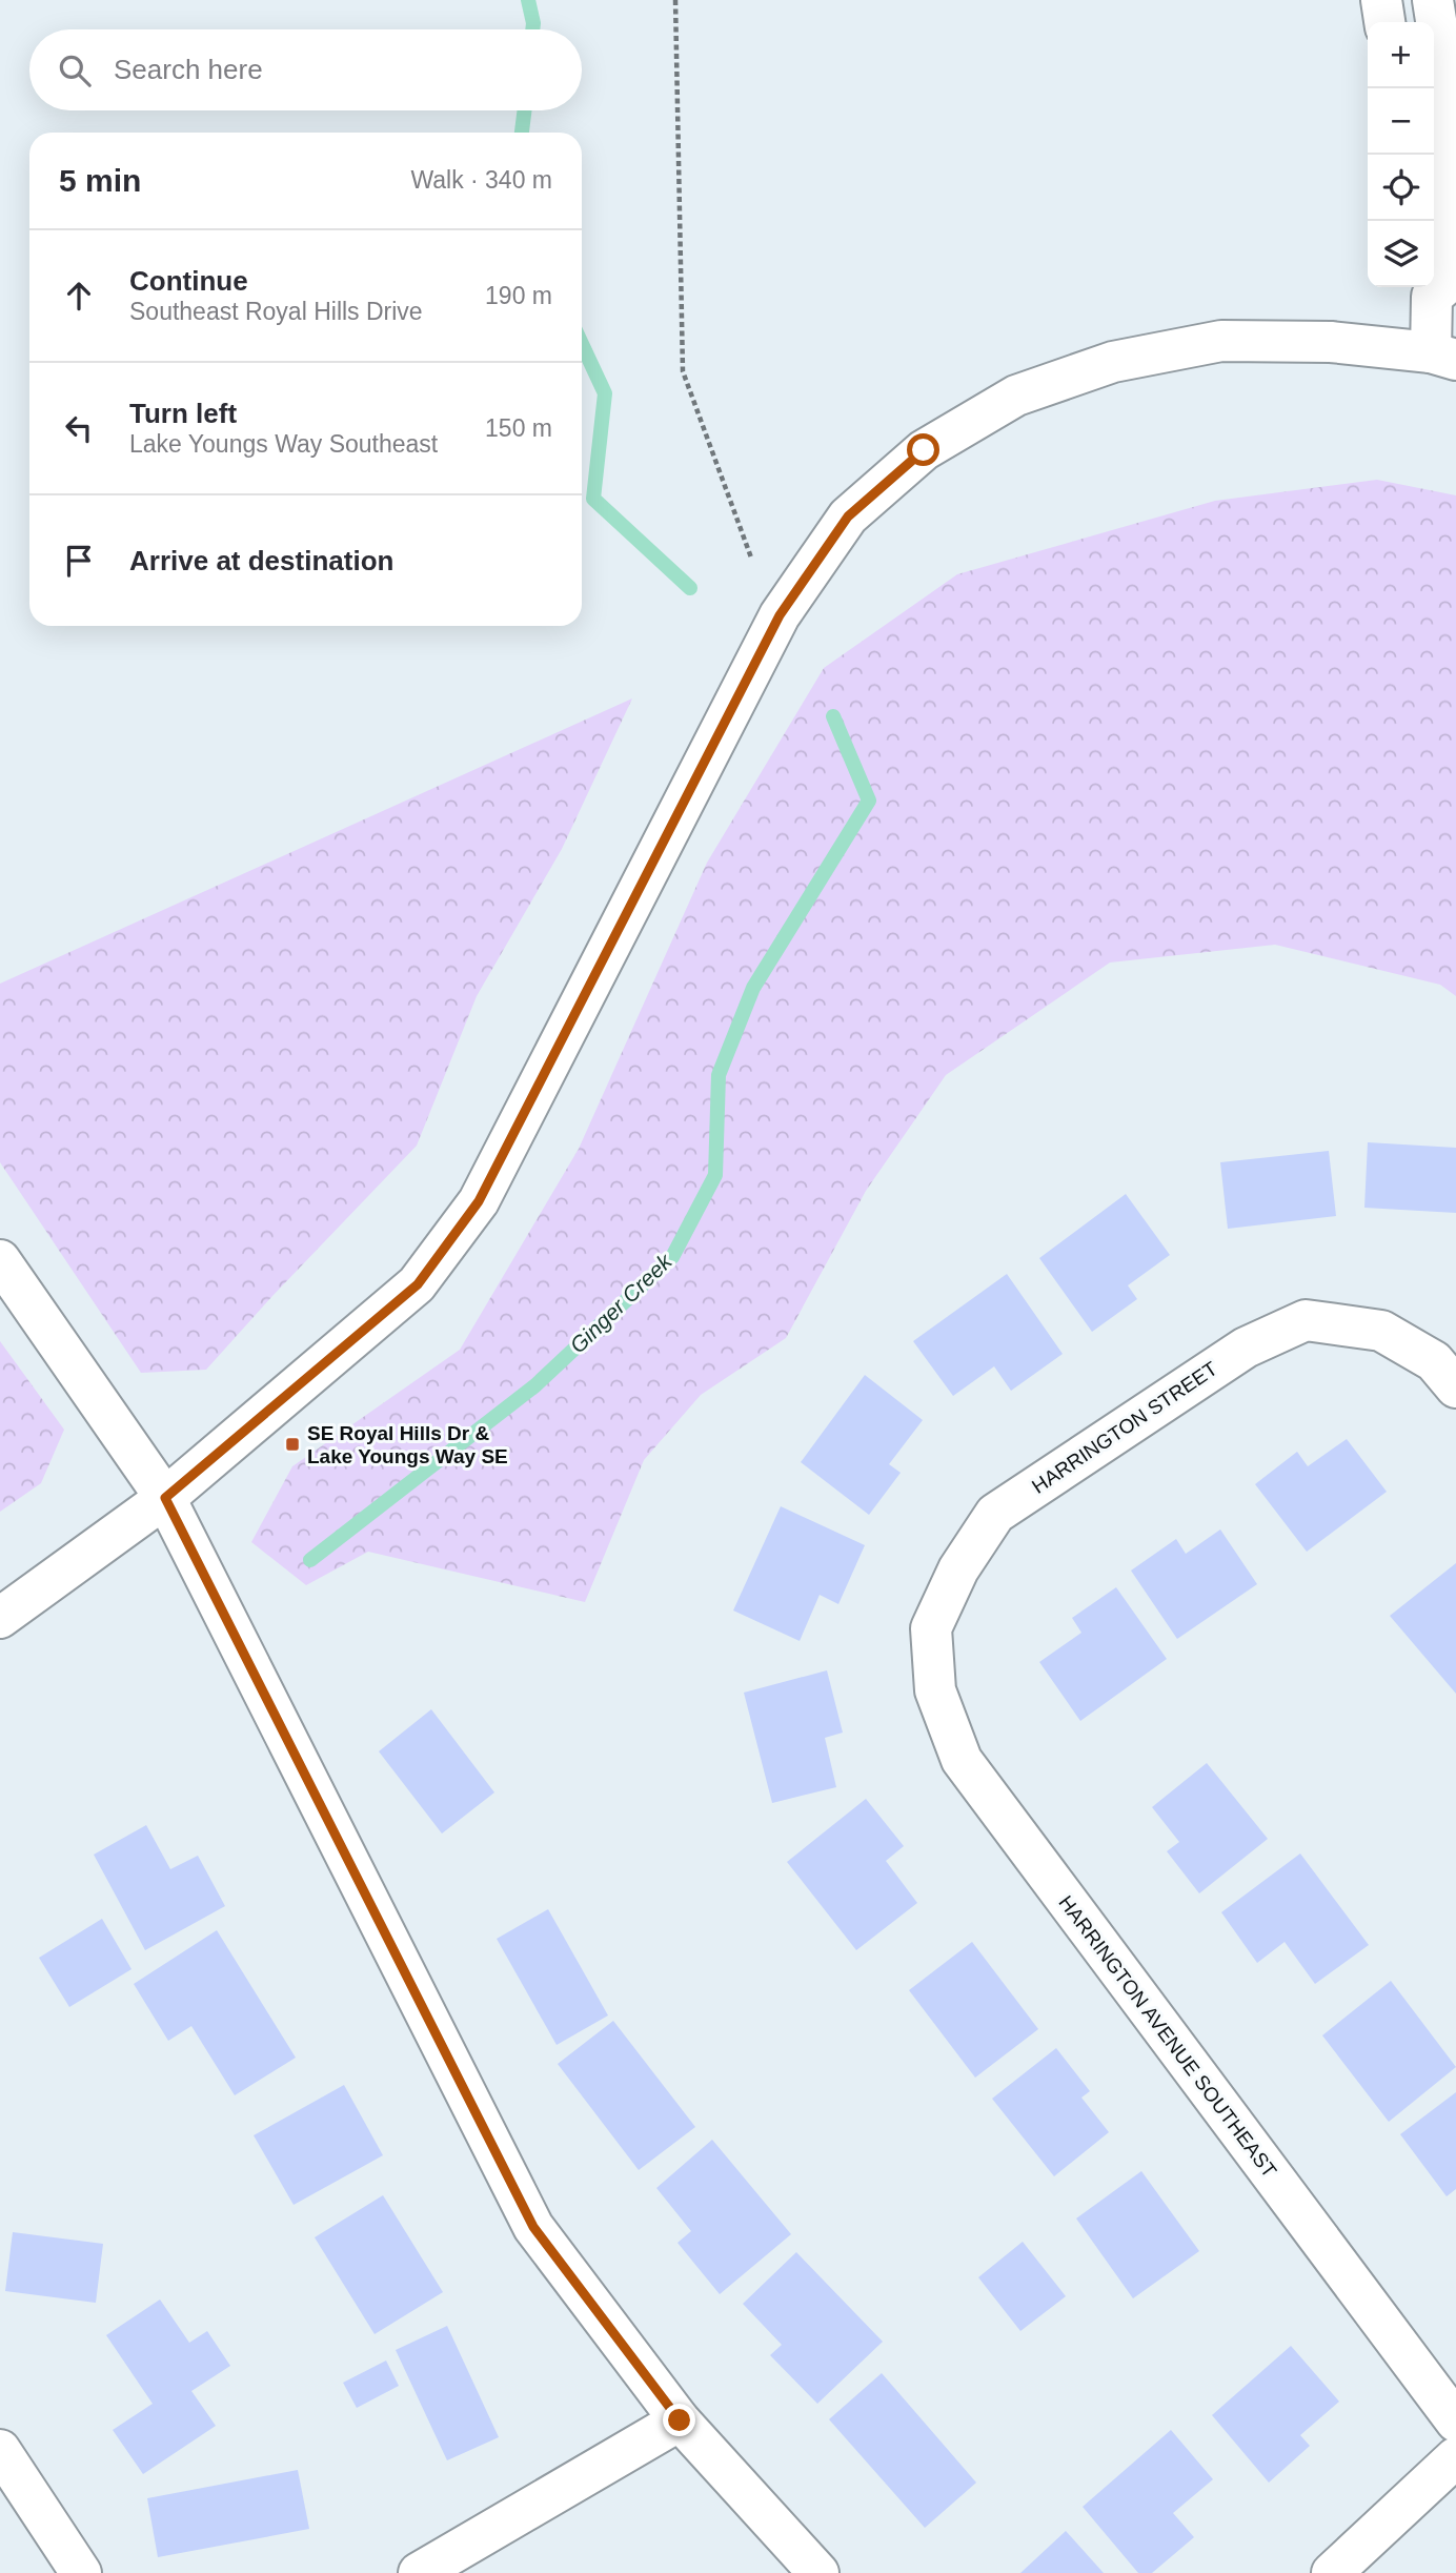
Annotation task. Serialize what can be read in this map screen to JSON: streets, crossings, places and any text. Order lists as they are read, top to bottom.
{
  "streets": {
    "street": ["HARRINGTON STREET", "HARRINGTON AVENUE SOUTHEAST"]
  },
  "crossings": [
    ["HARRINGTON STREET", "HARRINGTON AVENUE SOUTHEAST"]
  ],
  "water": ["Ginger Creek"],
  "places": {
    "transit": ["SE Royal Hills Dr & Lake Youngs Way SE"]
  },
  "page": {
    "map_buttons": ["+", "−"],
    "search": "Search here",
    "heading": ["5 min", "Walk · 340 m"],
    "list": [
      ["Continue", "Southeast Royal Hills Drive", "190 m"],
      ["Turn left", "Lake Youngs Way Southeast", "150 m"],
      "Arrive at destination"
    ]
  }
}
